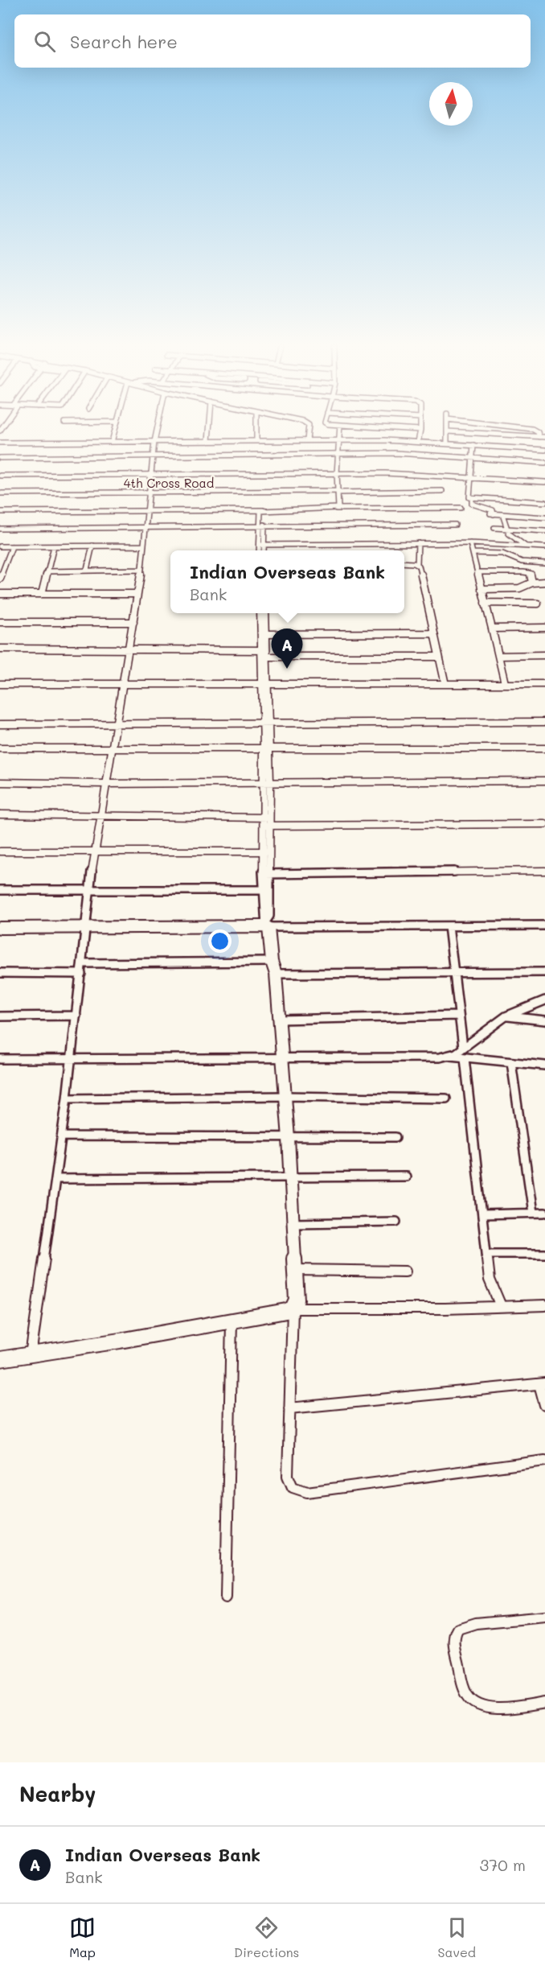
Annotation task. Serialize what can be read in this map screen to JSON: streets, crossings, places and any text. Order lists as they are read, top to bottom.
{
  "streets": {
    "street": ["4th Cross Road"]
  },
  "north": "top",
  "page": {
    "search": "Search here",
    "popup": ["Indian Overseas Bank", "Bank"],
    "pins": "A",
    "heading": "Nearby",
    "list": [
      {
        "mark": "A",
        "name": "Indian Overseas Bank",
        "note": "Bank",
        "value": "370 m"
      }
    ],
    "nav": ["Map", "Directions", "Saved"]
  }
}
